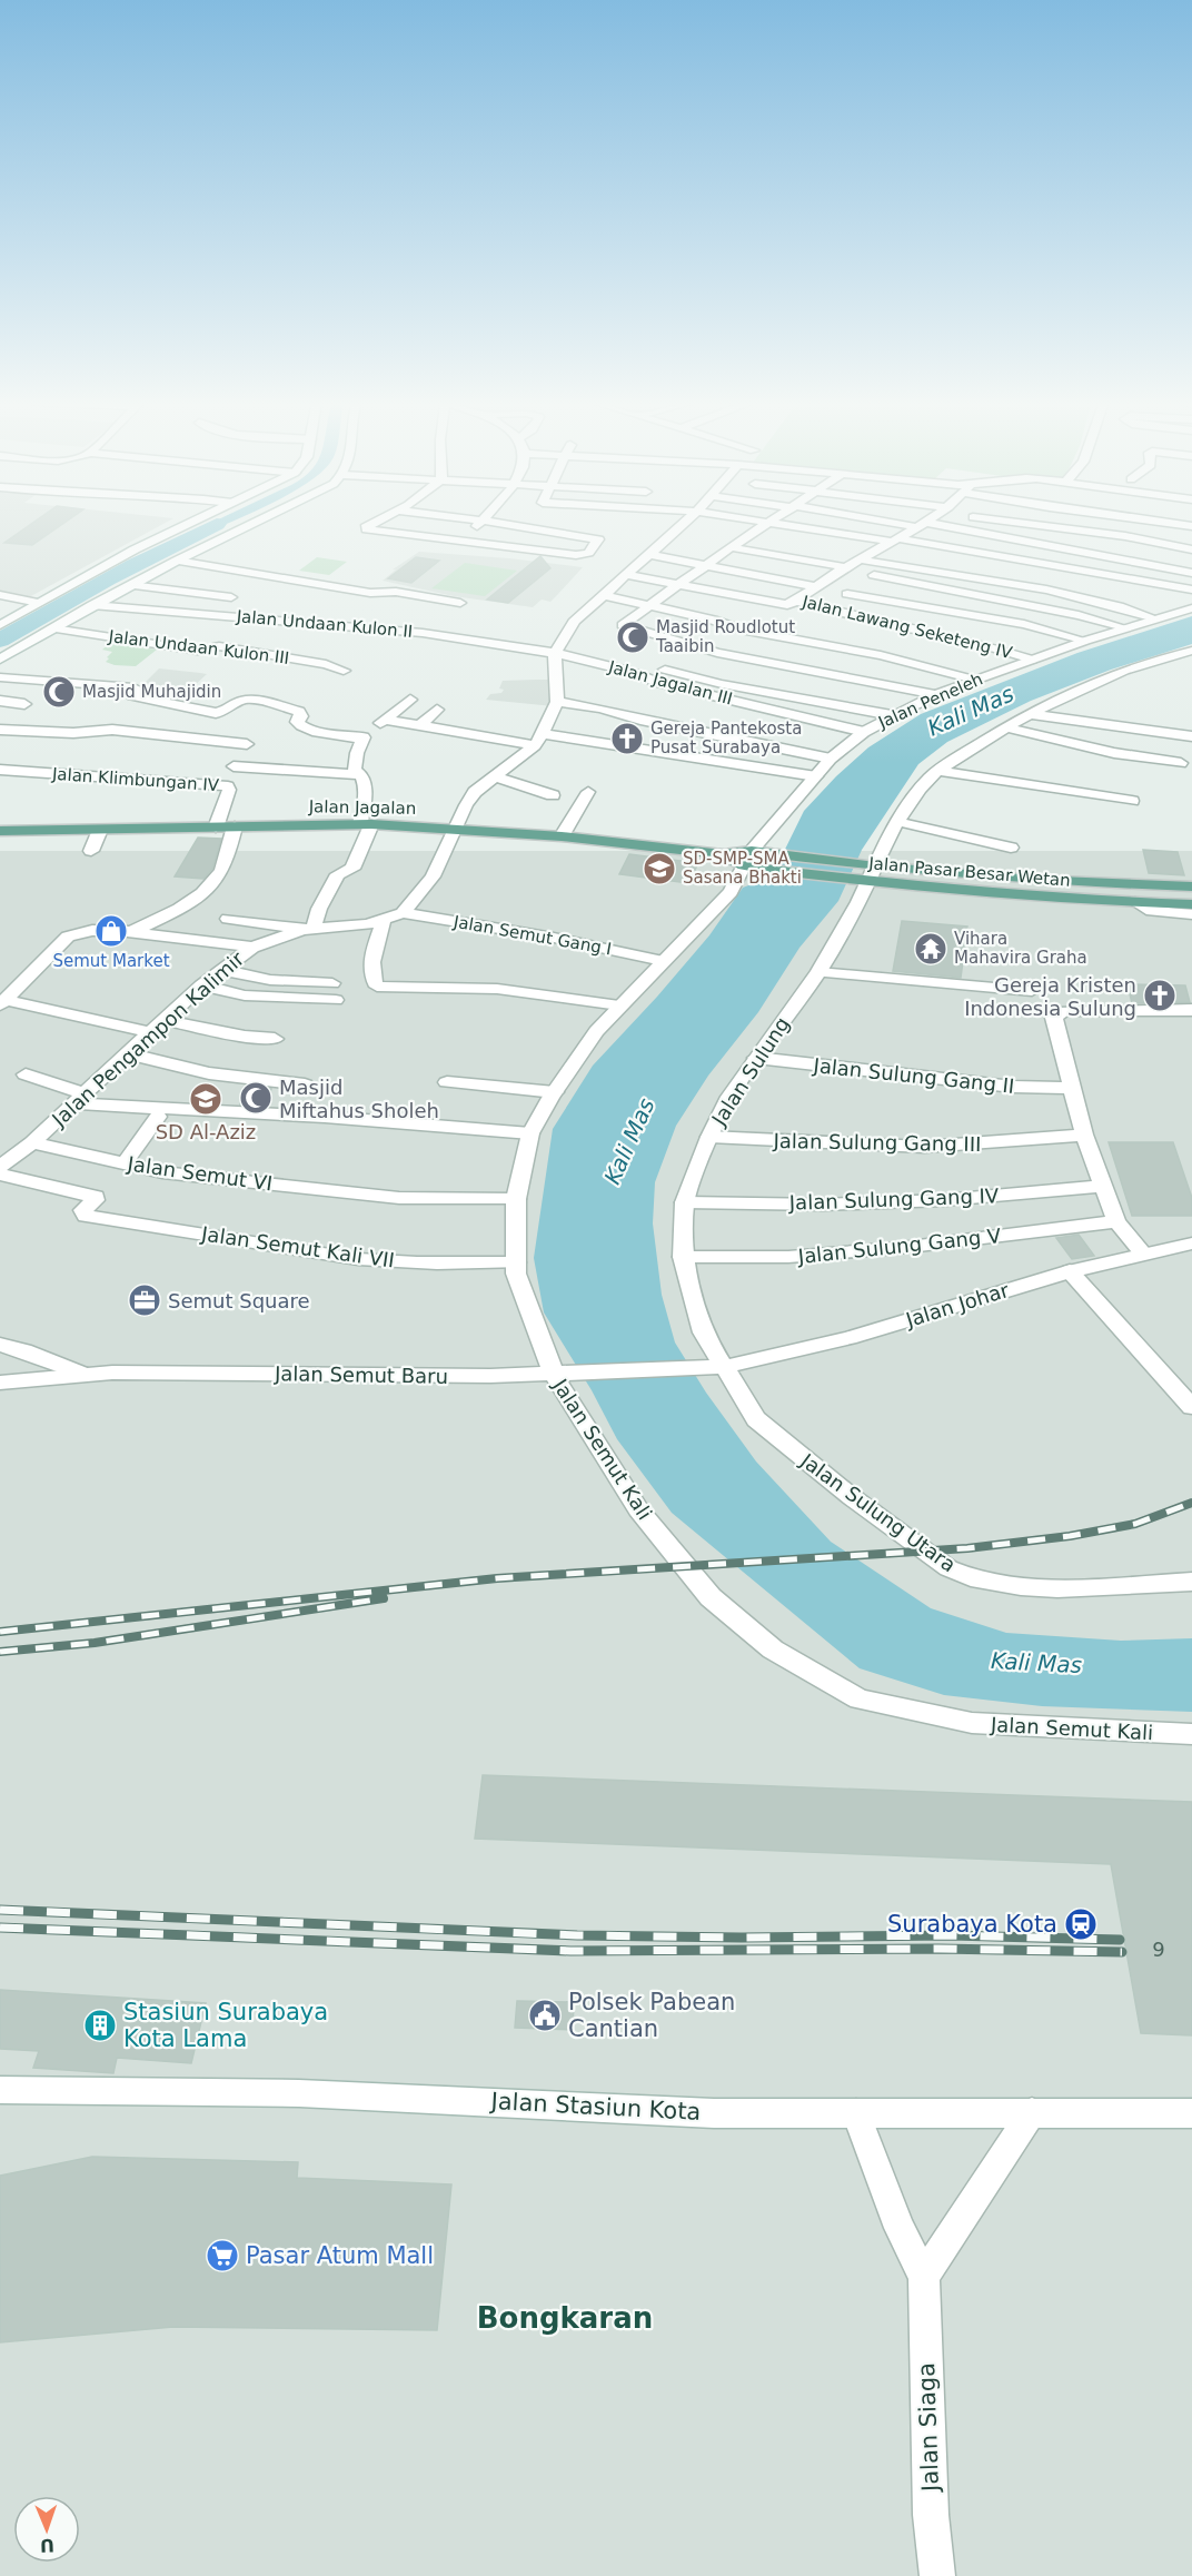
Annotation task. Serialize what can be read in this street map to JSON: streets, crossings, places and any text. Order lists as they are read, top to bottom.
{
  "streets": {
    "main road": ["Jalan Jagalan", "Jalan Pasar Besar Wetan"],
    "street": [
      "Jalan Undaan Kulon II",
      "Jalan Lawang Seketeng IV",
      "Jalan Undaan Kulon III",
      "Jalan Jagalan III",
      "Jalan Peneleh",
      "Jalan Klimbungan IV",
      "Jalan Semut Gang I",
      "Jalan Pengampon Kalimir",
      "Jalan Sulung",
      "Jalan Sulung Gang II",
      "Jalan Sulung Gang III",
      "Jalan Semut VI",
      "Jalan Sulung Gang IV",
      "Jalan Sulung Gang V",
      "Jalan Semut Kali VII",
      "Jalan Johar",
      "Jalan Semut Baru",
      "Jalan Semut Kali",
      "Jalan Sulung Utara",
      "Jalan Stasiun Kota",
      "Jalan Siaga"
    ]
  },
  "crossings": [
    ["Jalan Undaan Kulon II", "Jalan Jagalan III"],
    ["Jalan Lawang Seketeng IV", "Jalan Peneleh"],
    ["Jalan Jagalan III", "Jalan Peneleh"],
    ["Jalan Peneleh", "Jalan Jagalan"],
    ["Jalan Peneleh", "Jalan Pasar Besar Wetan"],
    ["Jalan Peneleh", "Jalan Semut Kali"],
    ["Jalan Klimbungan IV", "Jalan Jagalan"],
    ["Jalan Jagalan", "Jalan Pasar Besar Wetan"],
    ["Jalan Jagalan", "Jalan Semut Kali"],
    ["Jalan Pasar Besar Wetan", "Jalan Sulung"],
    ["Jalan Pasar Besar Wetan", "Jalan Semut Kali"],
    ["Jalan Semut Gang I", "Jalan Pengampon Kalimir"],
    ["Jalan Semut Gang I", "Jalan Semut Kali"],
    ["Jalan Pengampon Kalimir", "Jalan Semut VI"],
    ["Jalan Pengampon Kalimir", "Jalan Semut Kali VII"],
    ["Jalan Sulung", "Jalan Sulung Gang II"],
    ["Jalan Sulung", "Jalan Sulung Gang III"],
    ["Jalan Sulung", "Jalan Sulung Gang IV"],
    ["Jalan Sulung", "Jalan Sulung Gang V"],
    ["Jalan Sulung", "Jalan Johar"],
    ["Jalan Sulung", "Jalan Semut Baru"],
    ["Jalan Sulung", "Jalan Sulung Utara"],
    ["Jalan Semut VI", "Jalan Semut Kali"],
    ["Jalan Semut Kali VII", "Jalan Semut Kali"],
    ["Jalan Johar", "Jalan Semut Baru"],
    ["Jalan Johar", "Jalan Sulung Utara"],
    ["Jalan Semut Baru", "Jalan Semut Kali"],
    ["Jalan Semut Baru", "Jalan Sulung Utara"],
    ["Jalan Stasiun Kota", "Jalan Siaga"]
  ],
  "districts": ["Bongkaran"],
  "water": ["Kali Mas"],
  "places": {
    "mosque": ["Masjid Roudlotut Taaibin", "Masjid Muhajidin", "Masjid Miftahus Sholeh"],
    "church": ["Gereja Pantekosta Pusat Surabaya", "Gereja Kristen Indonesia Sulung"],
    "school or university": ["SD-SMP-SMA Sasana Bhakti", "SD Al-Aziz"],
    "shop": ["Semut Market"],
    "temple": ["Vihara Mahavira Graha"],
    "office": ["Semut Square"],
    "station": ["Surabaya Kota"],
    "public building": ["Polsek Pabean Cantian"],
    "building": ["Stasiun Surabaya Kota Lama"],
    "supermarket": ["Pasar Atum Mall"]
  },
  "house_numbers": ["9"],
  "north": "bottom"
}
